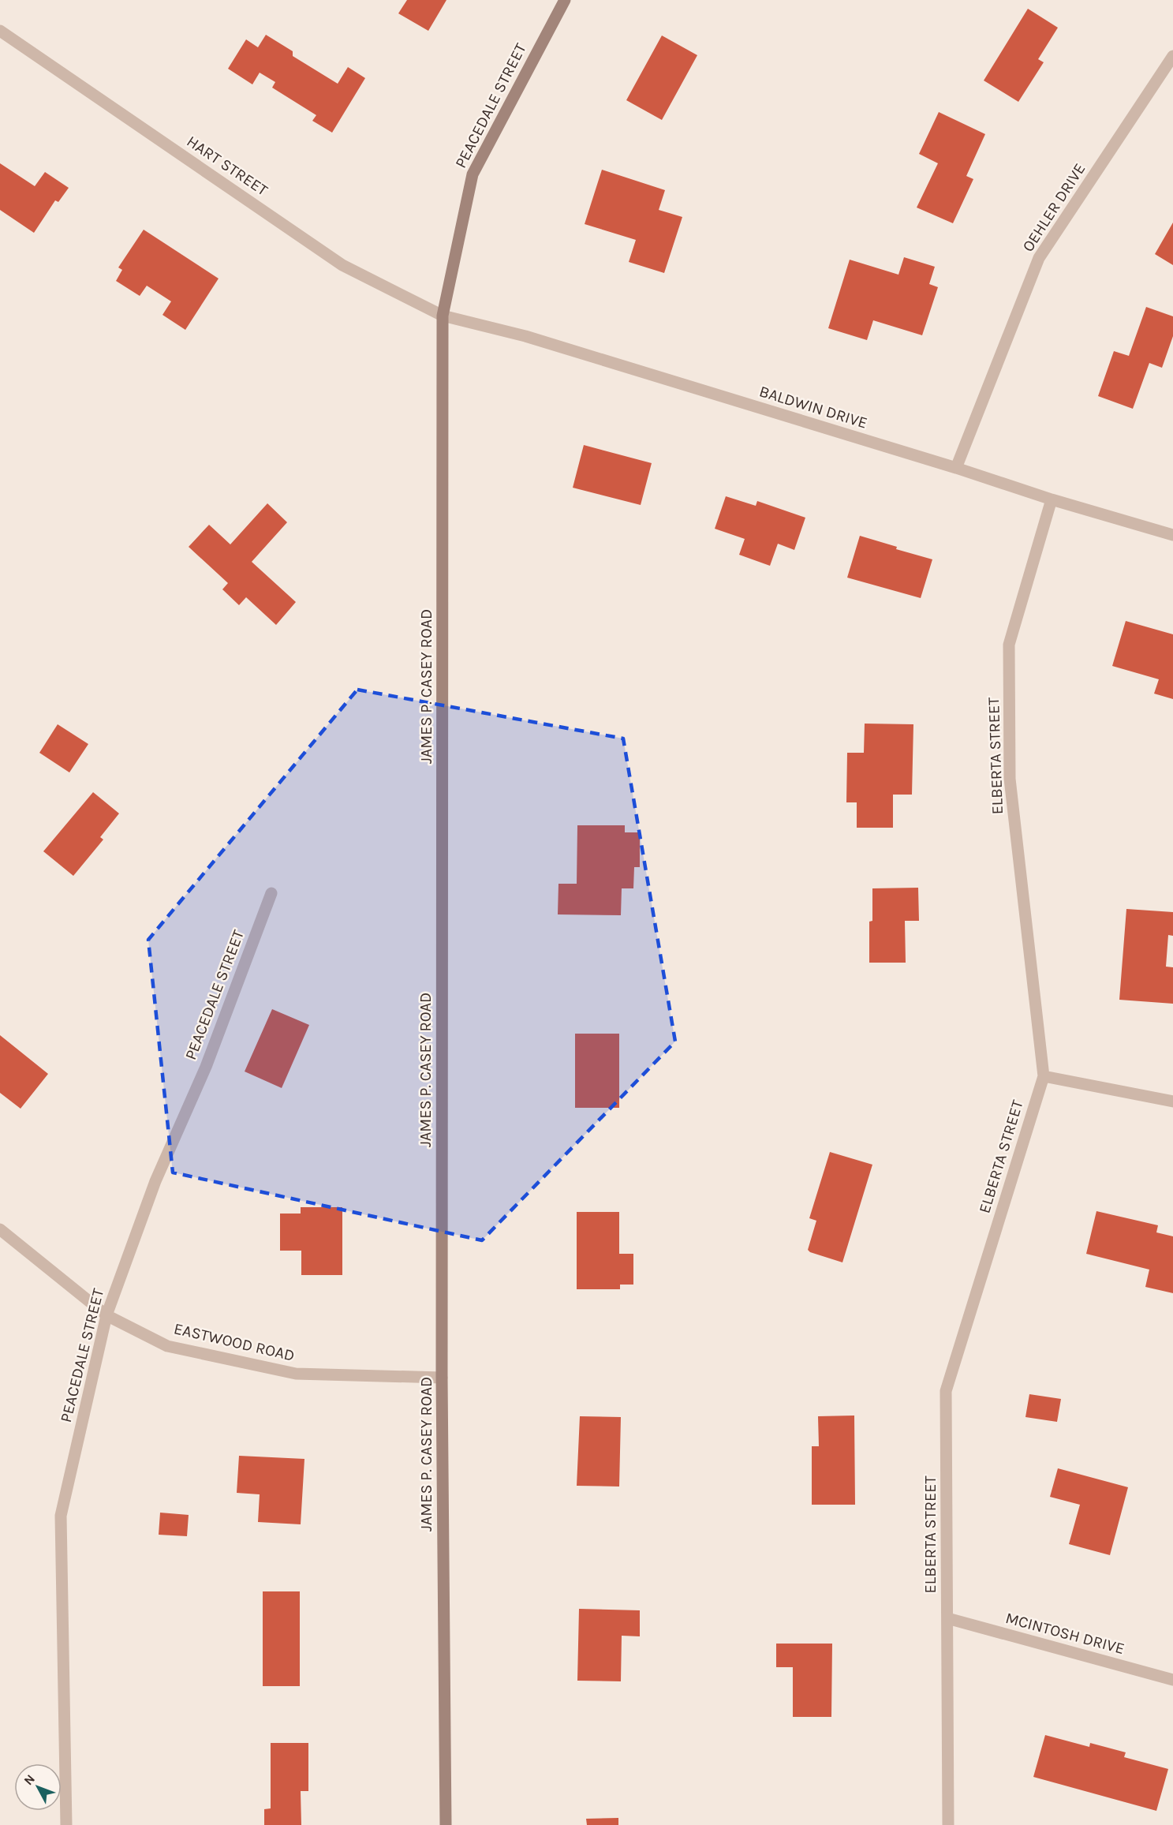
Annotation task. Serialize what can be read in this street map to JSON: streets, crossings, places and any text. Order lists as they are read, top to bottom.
{
  "streets": {
    "main road": ["PEACEDALE STREET", "JAMES P. CASEY ROAD"],
    "street": [
      "HART STREET",
      "OEHLER DRIVE",
      "BALDWIN DRIVE",
      "ELBERTA STREET",
      "EASTWOOD ROAD",
      "MCINTOSH DRIVE"
    ]
  },
  "crossings": [
    ["PEACEDALE STREET", "HART STREET"],
    ["PEACEDALE STREET", "BALDWIN DRIVE"],
    ["PEACEDALE STREET", "JAMES P. CASEY ROAD"],
    ["PEACEDALE STREET", "EASTWOOD ROAD"],
    ["HART STREET", "BALDWIN DRIVE"],
    ["HART STREET", "JAMES P. CASEY ROAD"],
    ["OEHLER DRIVE", "BALDWIN DRIVE"],
    ["BALDWIN DRIVE", "JAMES P. CASEY ROAD"],
    ["BALDWIN DRIVE", "ELBERTA STREET"],
    ["JAMES P. CASEY ROAD", "EASTWOOD ROAD"],
    ["ELBERTA STREET", "MCINTOSH DRIVE"]
  ],
  "north": "top left"
}
